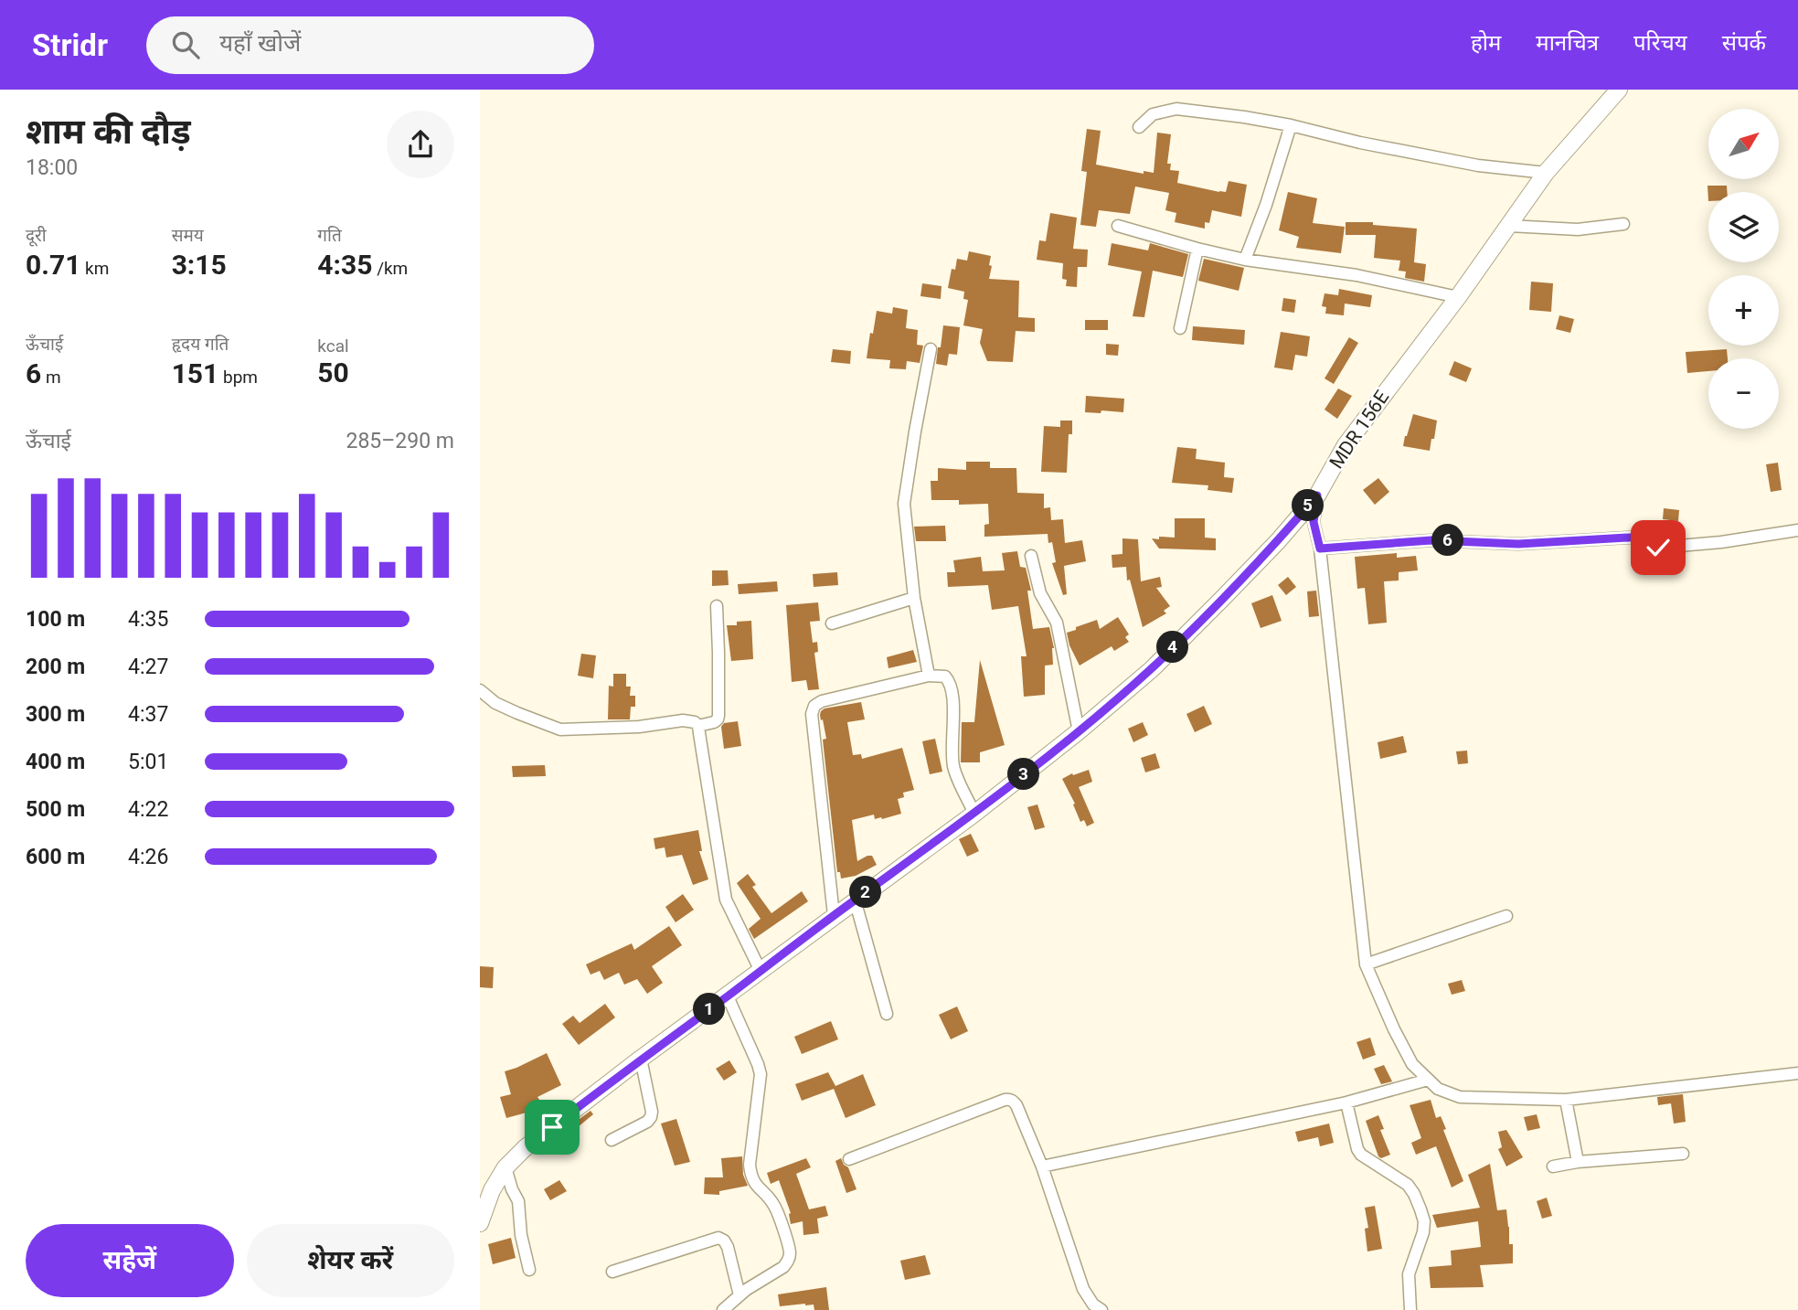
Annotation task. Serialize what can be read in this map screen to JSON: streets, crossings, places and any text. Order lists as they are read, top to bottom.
{
  "streets": {
    "main road": ["MDR 156E"]
  },
  "north": "top right",
  "page": {
    "header": "Stridr",
    "search": "यहाँ खोजें",
    "nav": [
      "होम",
      "मानचित्र",
      "परिचय",
      "संपर्क"
    ],
    "heading": ["शाम की दौड़", "18:00"],
    "map_buttons": ["+", "−"],
    "stats": [
      ["दूरी", "0.71 km"],
      ["समय", "3:15"],
      ["गति", "4:35 /km"],
      ["ऊँचाई", "6 m"],
      ["हृदय गति", "151 bpm"],
      ["kcal", "50"]
    ],
    "chart": ["ऊँचाई", "285–290 m"],
    "pins": [
      "5",
      "6",
      "4",
      "3",
      "2",
      "1"
    ],
    "list": [
      {
        "name": "100 m",
        "note": "4:35"
      },
      {
        "name": "200 m",
        "note": "4:27"
      },
      {
        "name": "300 m",
        "note": "4:37"
      },
      {
        "name": "400 m",
        "note": "5:01"
      },
      {
        "name": "500 m",
        "note": "4:22"
      },
      {
        "name": "600 m",
        "note": "4:26"
      }
    ],
    "buttons": ["सहेजें", "शेयर करें"]
  }
}
